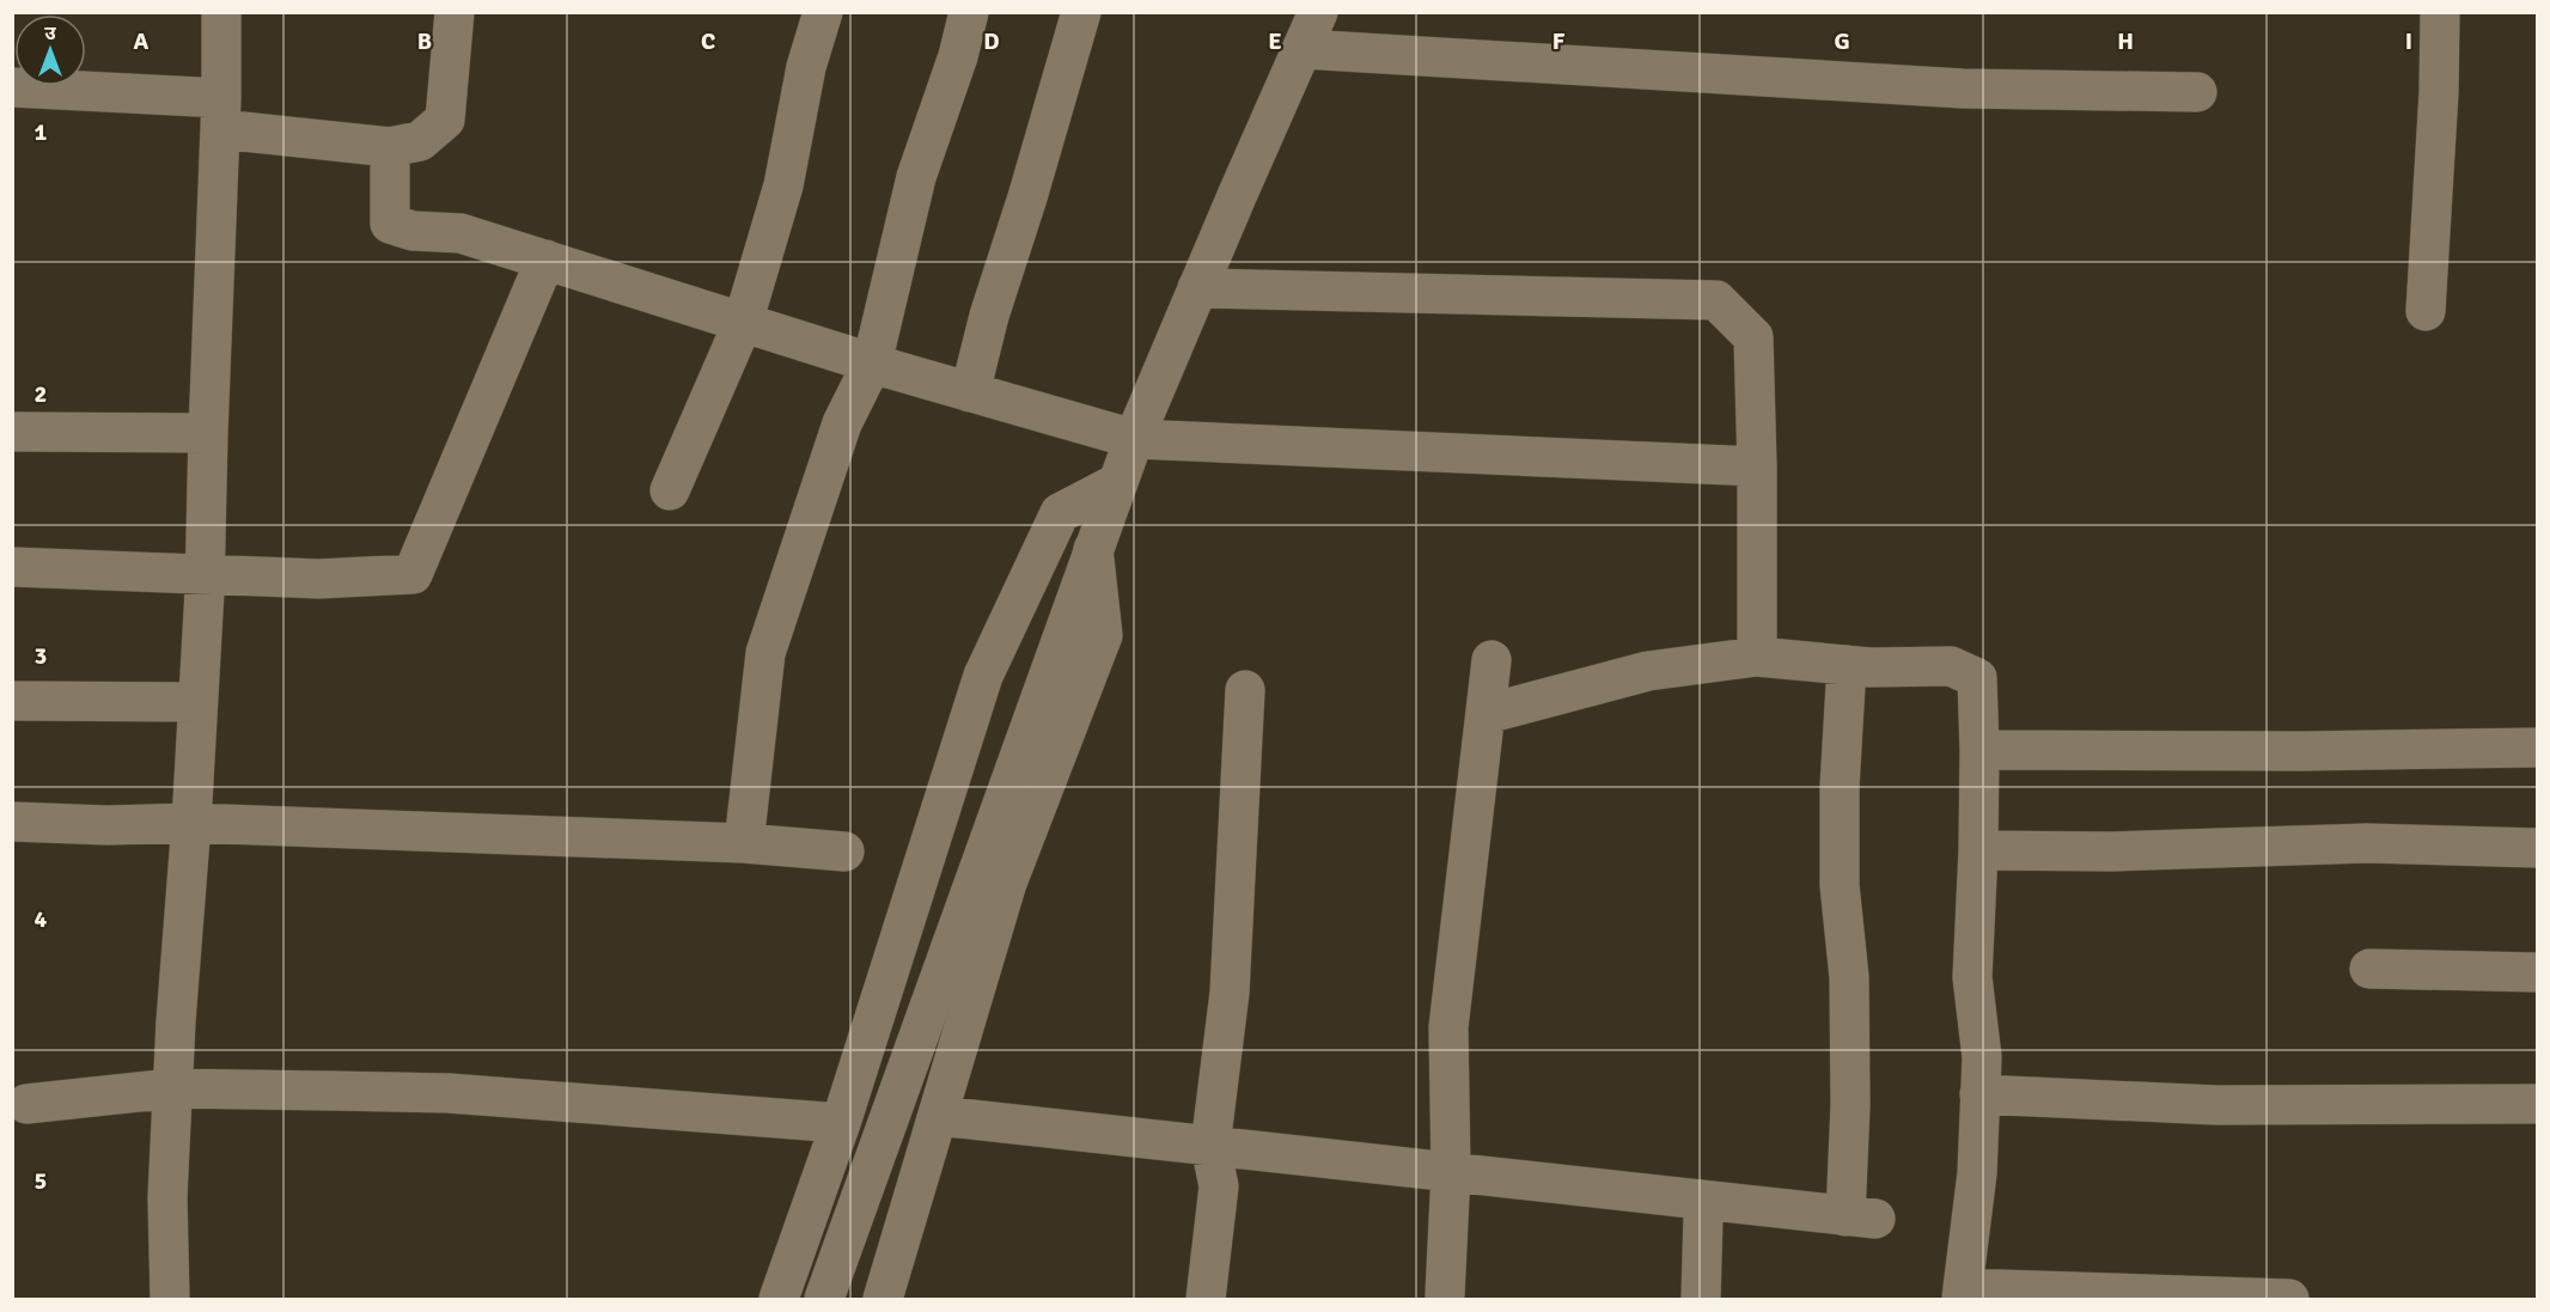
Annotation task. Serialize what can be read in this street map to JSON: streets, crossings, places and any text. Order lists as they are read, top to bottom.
{
  "north": "top",
  "grid": {
    "columns": [
      "A",
      "B",
      "C",
      "D",
      "E",
      "F",
      "G",
      "H",
      "I"
    ],
    "rows": [
      "1",
      "2",
      "3",
      "4",
      "5"
    ]
  }
}
